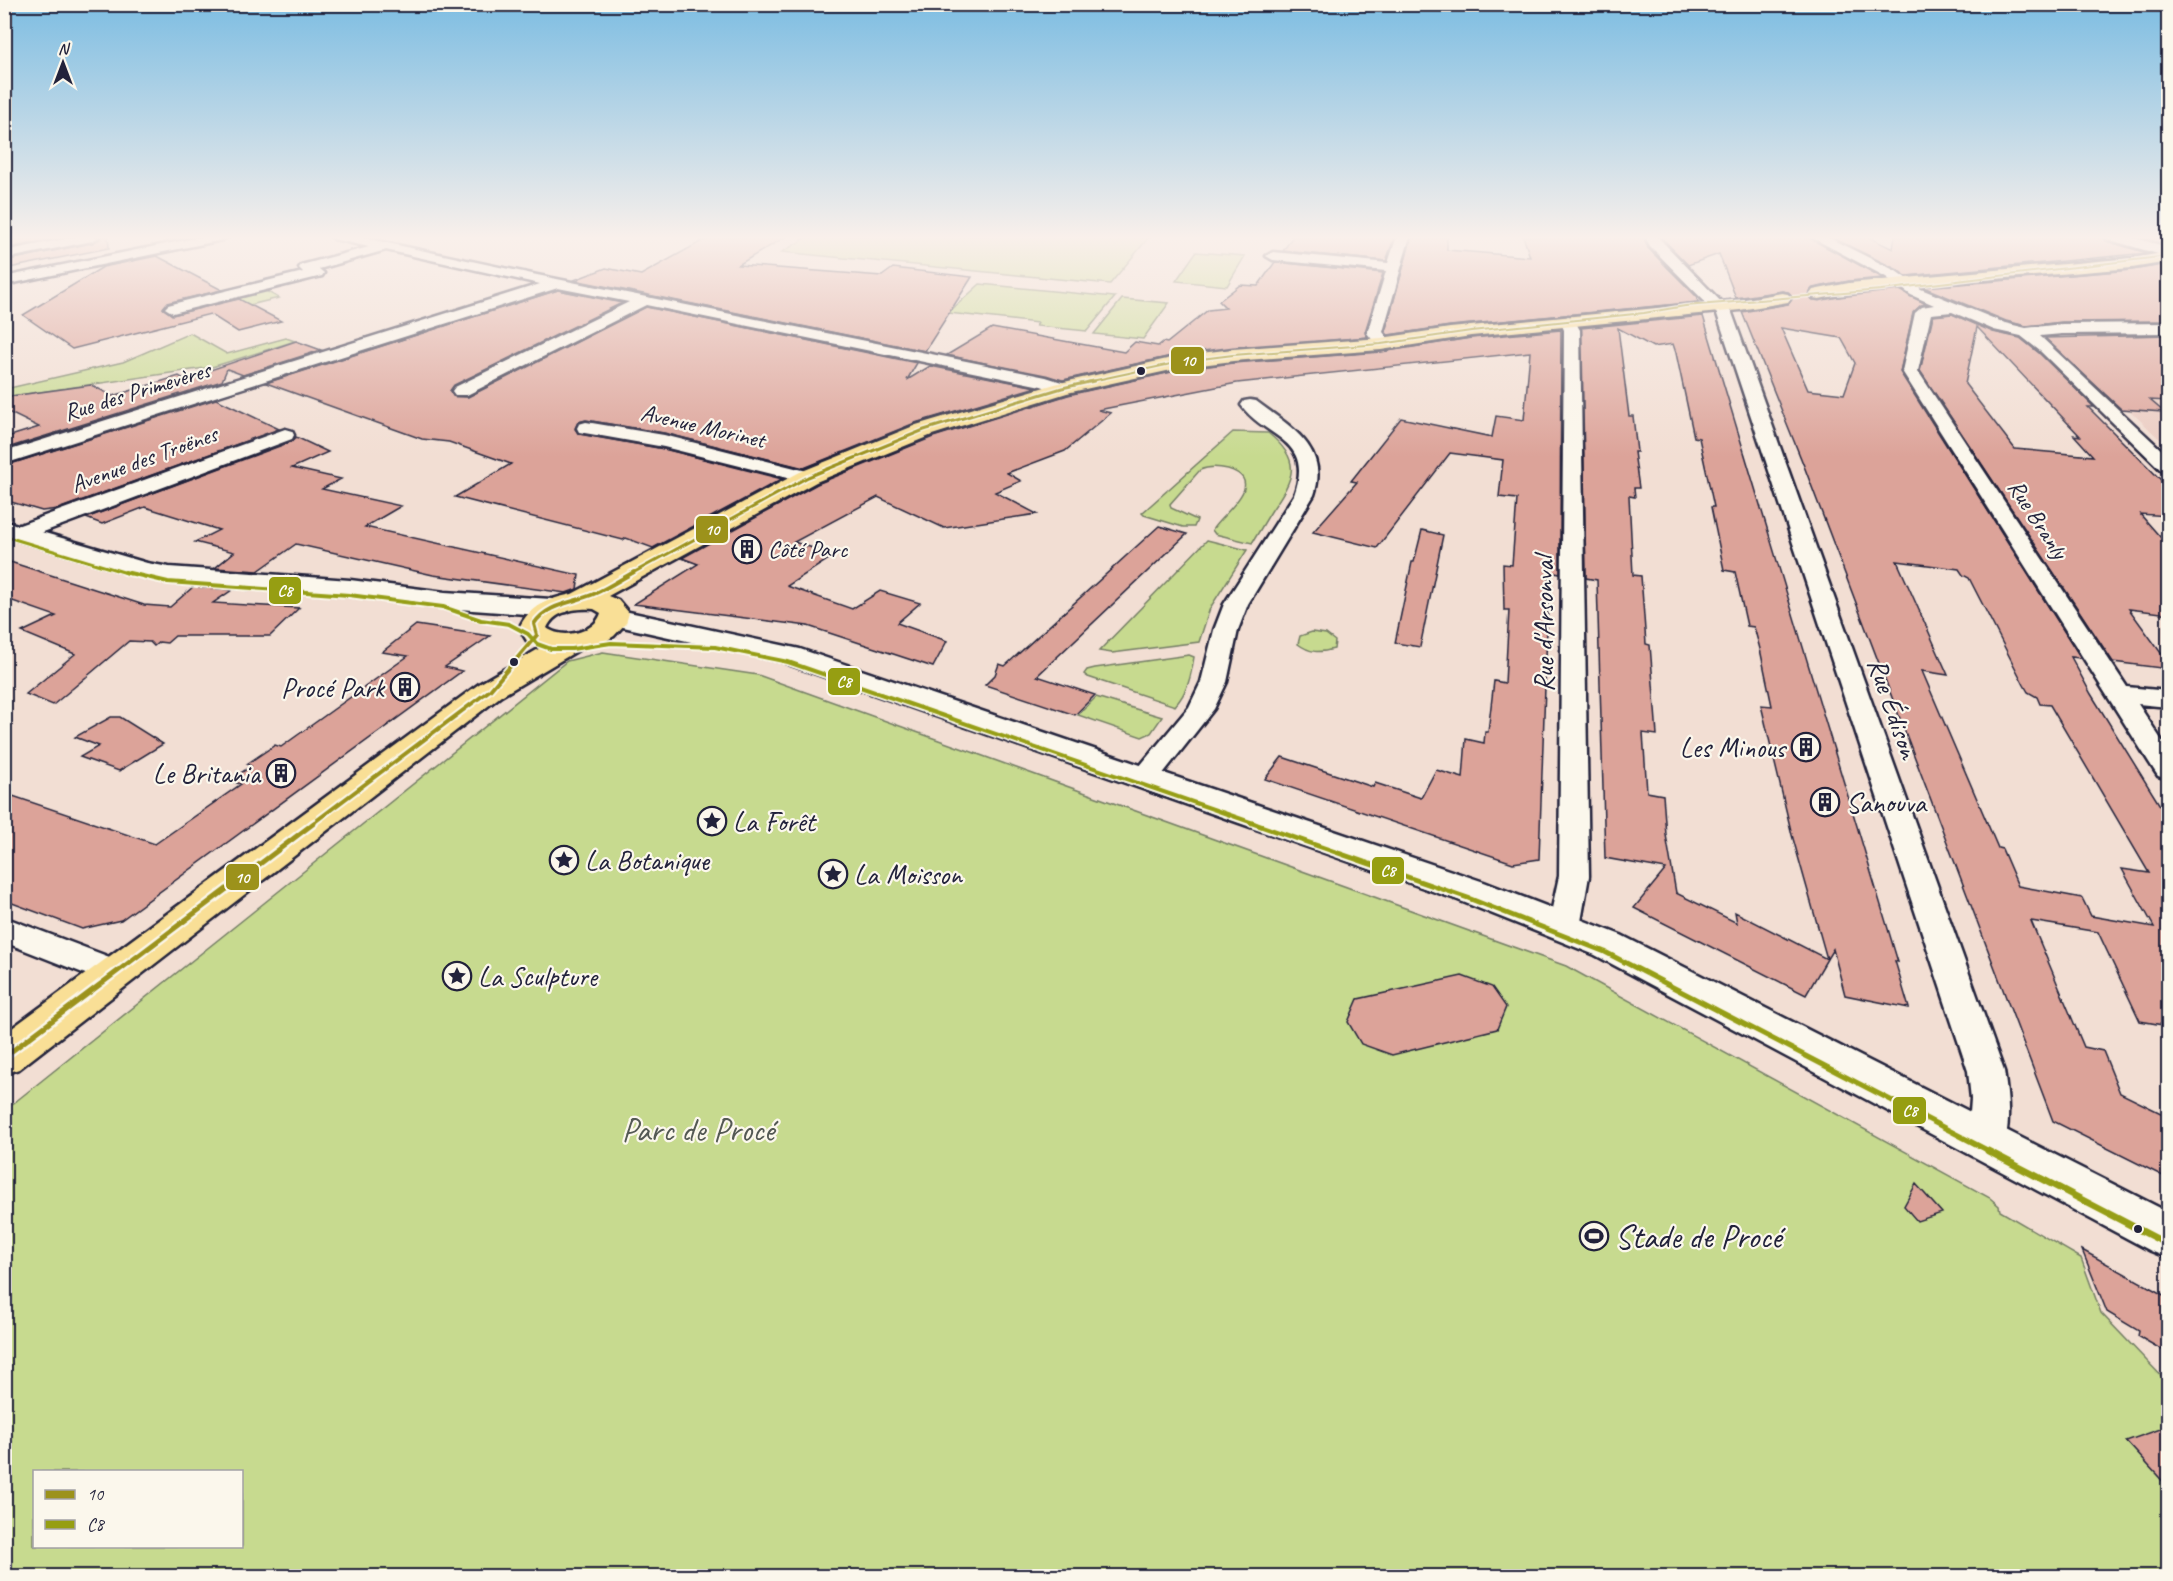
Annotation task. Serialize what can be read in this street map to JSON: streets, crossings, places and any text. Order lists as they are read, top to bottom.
{
  "streets": {
    "street": [
      "Rue des Primevères",
      "Avenue Morinet",
      "Avenue des Troënes",
      "Rue Branly",
      "Rue d'Arsonval",
      "Rue Édison"
    ]
  },
  "parks": ["Parc de Procé"],
  "places": {
    "building": [
      "Côté Parc",
      "Procé Park",
      "Les Minous",
      "Le Britania",
      "Sanouva"
    ],
    "place": [
      "La Forêt",
      "La Botanique",
      "La Moisson",
      "La Sculpture"
    ],
    "sports": ["Stade de Procé"]
  },
  "lines": ["transit line 10", "transit line C8"],
  "legend": ["10", "C8"],
  "north": "top"
}
